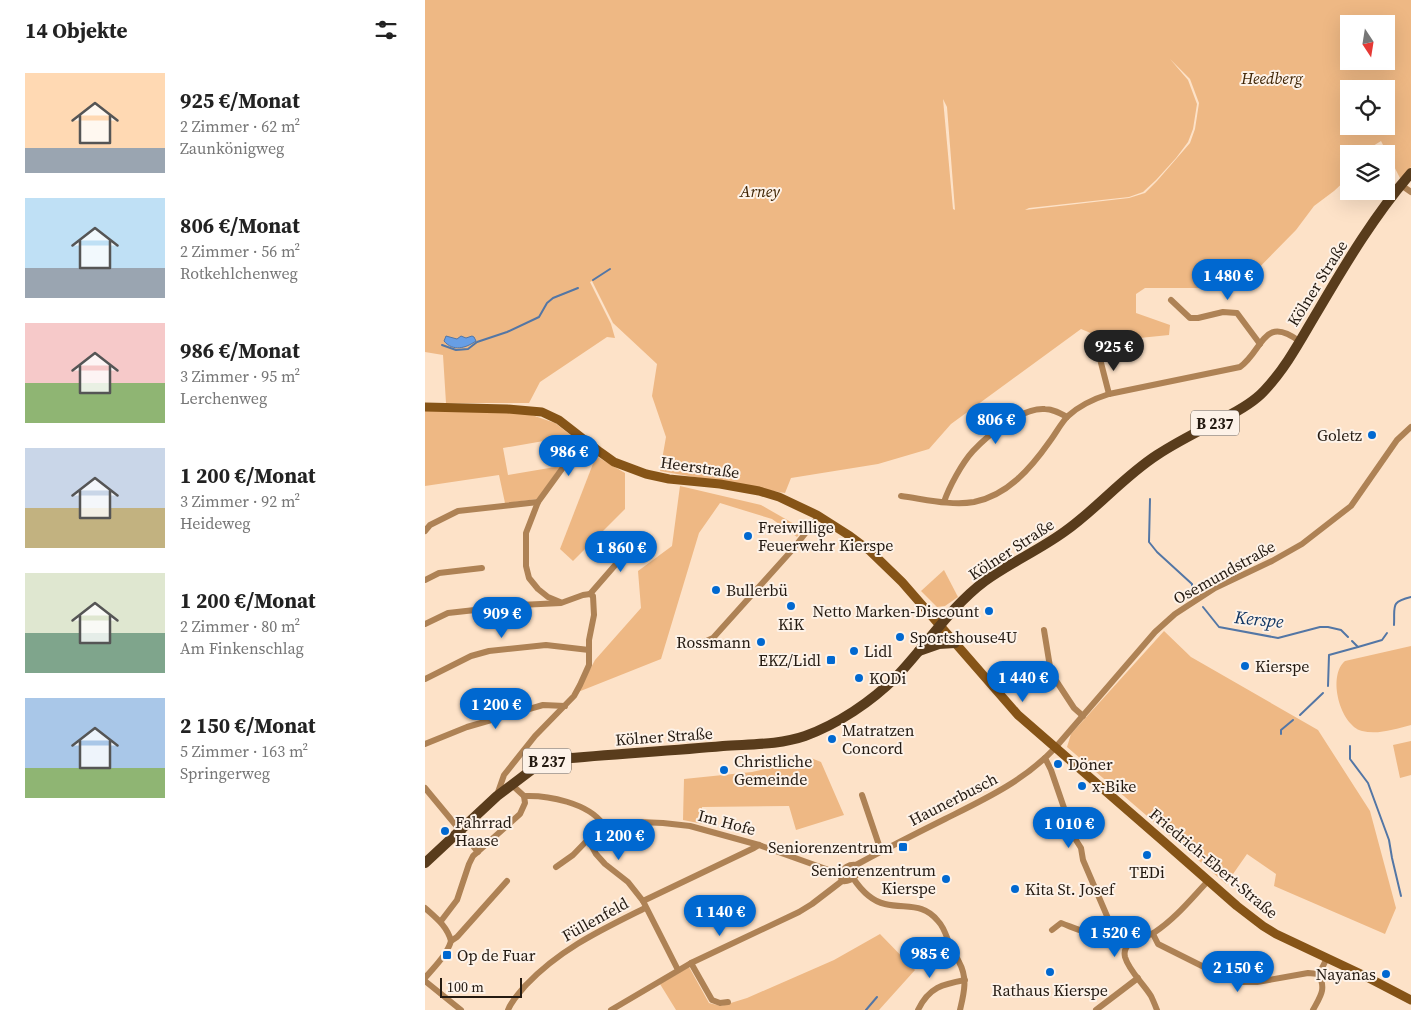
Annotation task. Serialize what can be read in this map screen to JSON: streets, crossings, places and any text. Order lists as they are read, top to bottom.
{
  "streets": {
    "main road": [
      "Kölner Straße",
      "B 237",
      "Heerstraße",
      "Friedrich-Ebert-Straße"
    ],
    "street": [
      "Osemundstraße",
      "Haunerbusch",
      "Im Hofe",
      "Füllenfeld"
    ]
  },
  "crossings": [
    ["Kölner Straße", "B 237"],
    ["Kölner Straße", "Heerstraße"],
    ["Kölner Straße", "Friedrich-Ebert-Straße"],
    ["Heerstraße", "Friedrich-Ebert-Straße"],
    ["Osemundstraße", "Haunerbusch"],
    ["Osemundstraße", "Friedrich-Ebert-Straße"],
    ["Haunerbusch", "Im Hofe"],
    ["Haunerbusch", "Friedrich-Ebert-Straße"],
    ["Im Hofe", "Füllenfeld"]
  ],
  "water": ["Kerspe"],
  "parks": ["Heedberg", "Arney"],
  "places": {
    "other": [
      "Goletz",
      "Freiwillige Feuerwehr Kierspe",
      "Bullerbü",
      "KiK",
      "Netto Marken-Discount",
      "Sportshouse4U",
      "Rossmann",
      "Lidl",
      "Kierspe",
      "KODi",
      "Matratzen Concord",
      "Döner",
      "Christliche Gemeinde",
      "x-Bike",
      "Fahrrad Haase",
      "TEDi",
      "Seniorenzentrum Kierspe",
      "Kita St. Josef",
      "Rathaus Kierspe",
      "Nayanas"
    ],
    "transit": ["EKZ/Lidl", "Seniorenzentrum", "Op de Fuar"]
  },
  "scale_bar": "100 m",
  "north": "bottom",
  "page": {
    "heading": "14 Objekte",
    "list": [
      {
        "name": "925 €/Monat",
        "note": "2 Zimmer · 62 m² · Zaunkönigweg"
      },
      {
        "name": "806 €/Monat",
        "note": "2 Zimmer · 56 m² · Rotkehlchenweg"
      },
      {
        "name": "986 €/Monat",
        "note": "3 Zimmer · 95 m² · Lerchenweg"
      },
      {
        "name": "1 200 €/Monat",
        "note": "3 Zimmer · 92 m² · Heideweg"
      },
      {
        "name": "1 200 €/Monat",
        "note": "2 Zimmer · 80 m² · Am Finkenschlag"
      },
      {
        "name": "2 150 €/Monat",
        "note": "5 Zimmer · 163 m² · Springerweg"
      }
    ],
    "price": [
      "1 480 €",
      "925 €",
      "806 €",
      "986 €",
      "1 860 €",
      "909 €",
      "1 440 €",
      "1 200 €",
      "1 010 €",
      "1 200 €",
      "1 140 €",
      "1 520 €",
      "985 €",
      "2 150 €"
    ],
    "scale": "100 m"
  }
}
